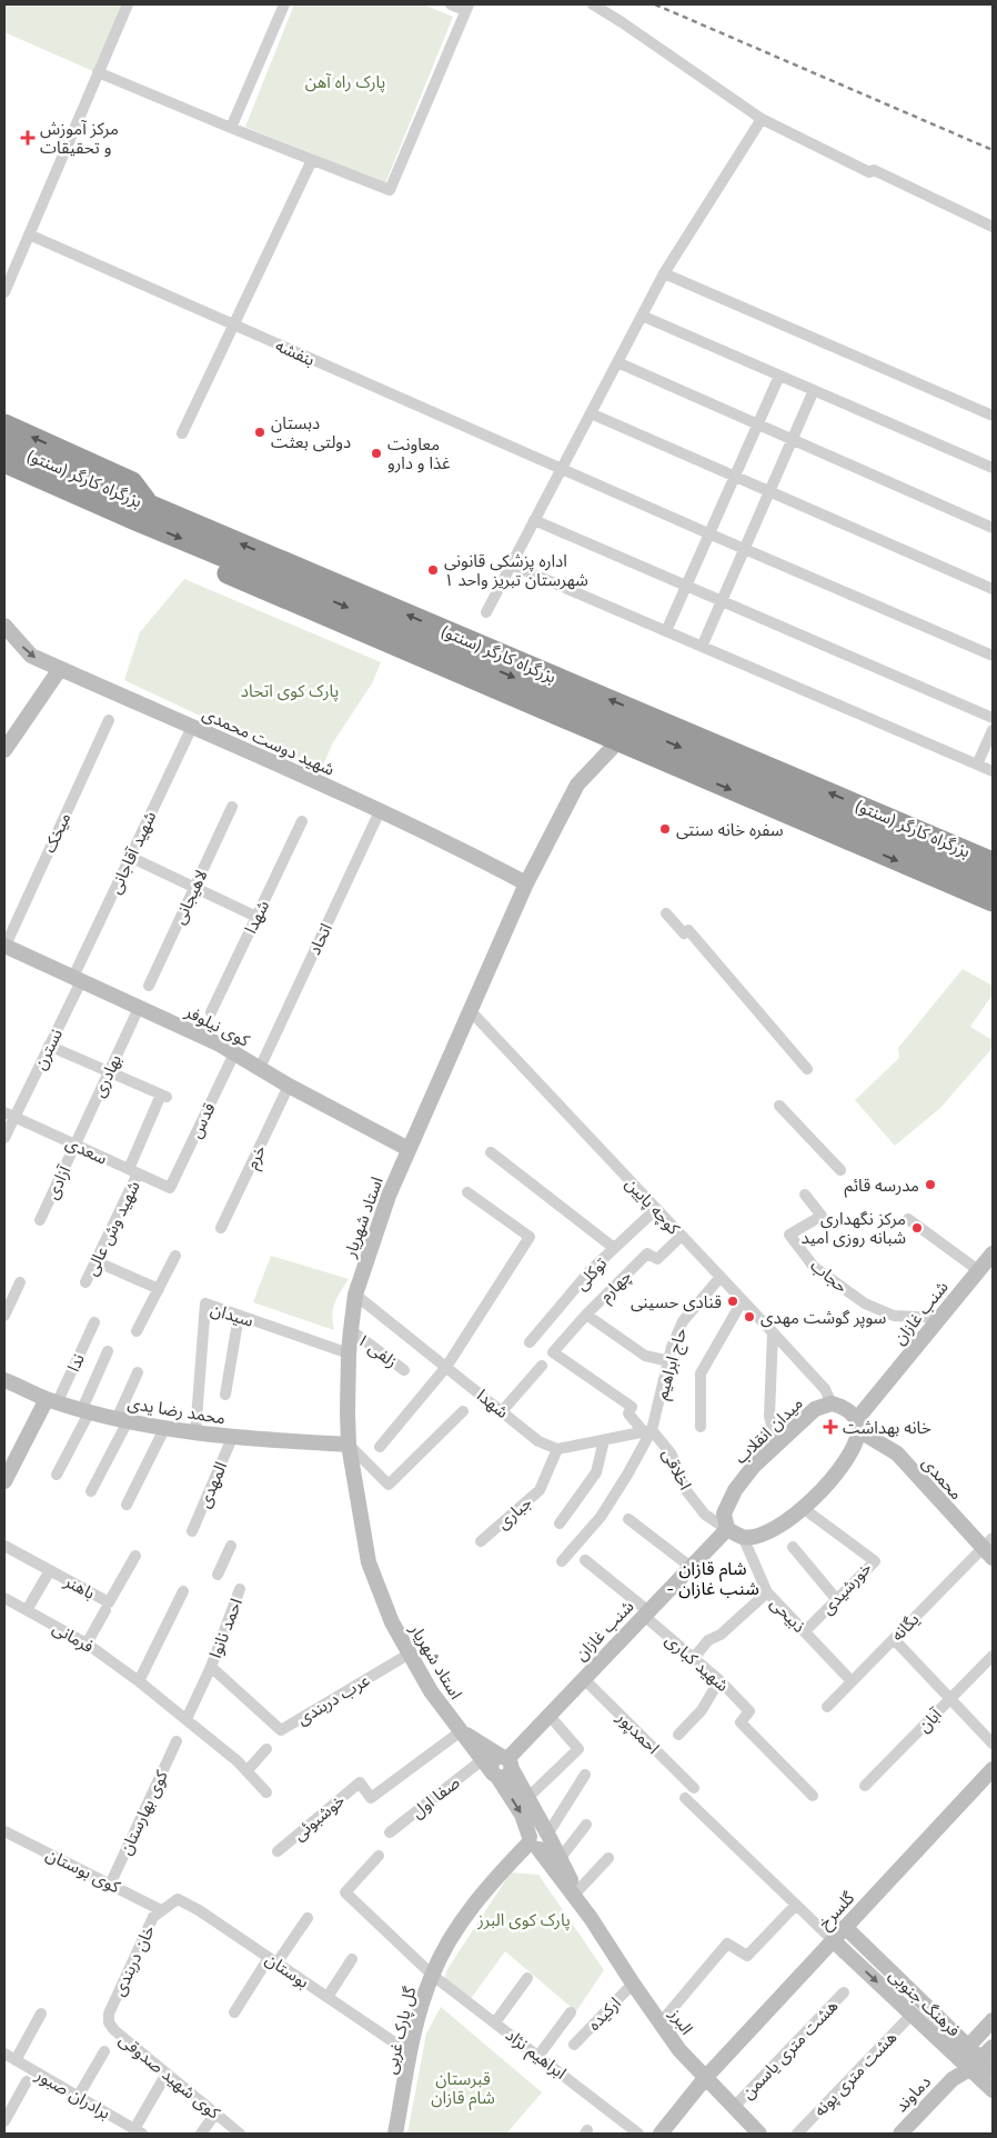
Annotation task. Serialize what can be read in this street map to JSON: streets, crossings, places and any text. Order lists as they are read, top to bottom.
{
  "streets": {
    "highway": ["بزرگراه کارگر (سنتو)"],
    "main road": [
      "شهید دوست محمدی",
      "کوی نیلوفر",
      "استاد شهریار",
      "شنب غازان",
      "محمد رضا یدی",
      "میدان انقلاب",
      "محمدی",
      "گلسرخ",
      "فرهنگ جنوبی",
      "البرز",
      "گل پارک غربی",
      "دماوند"
    ],
    "street": [
      "بنفشه",
      "میخک",
      "شهید آقاجانی",
      "لاهیجانی",
      "شهدا",
      "اتحاد",
      "نسترن",
      "بهادری",
      "قدس",
      "سعدی",
      "خرم",
      "آزادی",
      "کوچه پایین",
      "شهید وش عالی",
      "توکلی",
      "حجاب",
      "چهارم",
      "سیدان",
      "زلفی ۱",
      "ندا",
      "حاج ابراهیم",
      "اخلاقی",
      "المهدی",
      "جباری",
      "باهنر",
      "خورشیدی",
      "ذبیحی",
      "یگانه",
      "احمد نانوا",
      "فرمانی",
      "شهید کباری",
      "عرب دربندی",
      "آبان",
      "احمدپور",
      "صفا اول",
      "کوی بهارستان",
      "خوشبوئی",
      "کوی بوستان",
      "خان دربندی",
      "بوستان",
      "ارکیده",
      "هشت متری یاسمن",
      "ابراهیم نژاد",
      "هشت متری پونه",
      "کوی شهید صدوقی",
      "برادران صبور"
    ]
  },
  "crossings": [
    ["شهید دوست محمدی", "شهید آقاجانی"],
    ["شهید دوست محمدی", "اتحاد"],
    ["شهید دوست محمدی", "استاد شهریار"],
    ["میخک", "کوی نیلوفر"],
    ["شهید آقاجانی", "کوی نیلوفر"],
    ["شهید آقاجانی", "نسترن"],
    ["شهدا", "استاد شهریار"],
    ["شهدا", "جباری"],
    ["اتحاد", "کوی نیلوفر"],
    ["کوی نیلوفر", "نسترن"],
    ["کوی نیلوفر", "بهادری"],
    ["کوی نیلوفر", "قدس"],
    ["کوی نیلوفر", "خرم"],
    ["کوی نیلوفر", "استاد شهریار"],
    ["نسترن", "سعدی"],
    ["بهادری", "سعدی"],
    ["بهادری", "آزادی"],
    ["بهادری", "شهید وش عالی"],
    ["قدس", "سعدی"],
    ["سعدی", "آزادی"],
    ["سعدی", "شهید وش عالی"],
    ["کوچه پایین", "استاد شهریار"],
    ["کوچه پایین", "توکلی"],
    ["کوچه پایین", "چهارم"],
    ["کوچه پایین", "حاج ابراهیم"],
    ["کوچه پایین", "میدان انقلاب"],
    ["استاد شهریار", "شنب غازان"],
    ["استاد شهریار", "سیدان"],
    ["استاد شهریار", "زلفی ۱"],
    ["استاد شهریار", "محمد رضا یدی"],
    ["استاد شهریار", "عرب دربندی"],
    ["استاد شهریار", "صفا اول"],
    ["استاد شهریار", "خوشبوئی"],
    ["استاد شهریار", "البرز"],
    ["حجاب", "شنب غازان"],
    ["چهارم", "اخلاقی"],
    ["شنب غازان", "میدان انقلاب"],
    ["شنب غازان", "اخلاقی"],
    ["شنب غازان", "محمدی"],
    ["شنب غازان", "شهید کباری"],
    ["شنب غازان", "احمدپور"],
    ["شنب غازان", "البرز"],
    ["سیدان", "محمد رضا یدی"],
    ["ندا", "محمد رضا یدی"],
    ["حاج ابراهیم", "اخلاقی"],
    ["محمد رضا یدی", "المهدی"],
    ["میدان انقلاب", "اخلاقی"],
    ["میدان انقلاب", "محمدی"],
    ["محمدی", "یگانه"],
    ["خورشیدی", "ذبیحی"],
    ["ذبیحی", "یگانه"],
    ["احمد نانوا", "فرمانی"],
    ["احمد نانوا", "عرب دربندی"],
    ["کوی بهارستان", "کوی بوستان"],
    ["کوی بوستان", "خان دربندی"],
    ["کوی بوستان", "بوستان"],
    ["گلسرخ", "فرهنگ جنوبی"],
    ["گلسرخ", "البرز"],
    ["خان دربندی", "بوستان"],
    ["خان دربندی", "کوی شهید صدوقی"],
    ["بوستان", "گل پارک غربی"],
    ["فرهنگ جنوبی", "هشت متری پونه"],
    ["فرهنگ جنوبی", "دماوند"],
    ["ارکیده", "البرز"],
    ["البرز", "گل پارک غربی"],
    ["البرز", "هشت متری یاسمن"],
    ["گل پارک غربی", "ابراهیم نژاد"]
  ],
  "districts": ["شام قازان - شنب غازان"],
  "parks": [
    "پارک راه آهن",
    "پارک کوی اتحاد",
    "پارک کوی البرز",
    "قبرستان شام قازان"
  ],
  "places": {
    "health": ["مرکز آموزش و تحقیقات", "خانه بهداشت"],
    "other": [
      "دبستان دولتی بعثت",
      "معاونت غذا و دارو",
      "اداره پزشکی قانونی شهرستان تبریز واحد ۱",
      "سفره خانه سنتی",
      "مدرسه قائم",
      "مرکز نگهداری شبانه روزی امید",
      "قنادی حسینی",
      "سوپر گوشت مهدی"
    ]
  }
}
